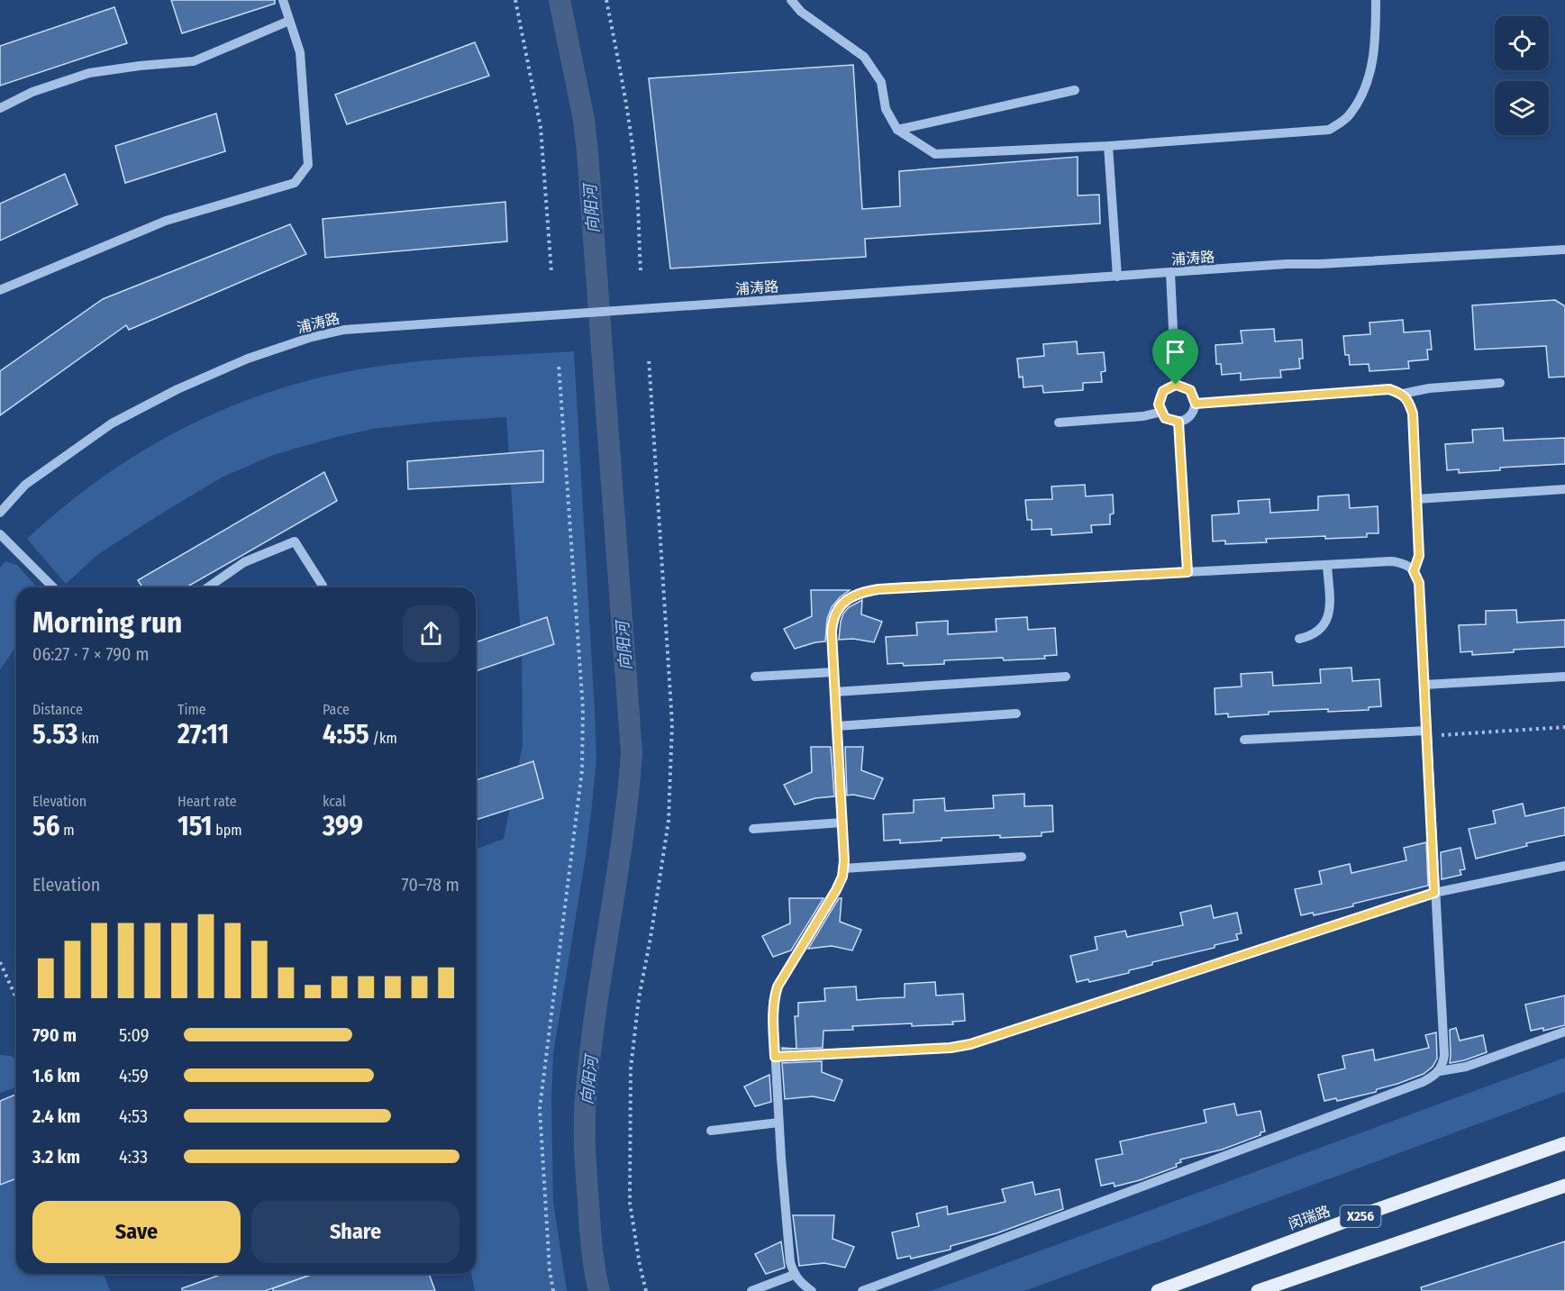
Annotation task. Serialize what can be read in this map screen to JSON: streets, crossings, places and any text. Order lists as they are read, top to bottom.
{
  "streets": {
    "main road": ["X256", "闵瑞路"],
    "street": ["浦涛路"]
  },
  "water": ["向阳河"],
  "page": {
    "heading": ["Morning run", "06:27 · 7 × 790 m"],
    "stats": [
      ["Distance", "5.53 km"],
      ["Time", "27:11"],
      ["Pace", "4:55 /km"],
      ["Elevation", "56 m"],
      ["Heart rate", "151 bpm"],
      ["kcal", "399"]
    ],
    "chart": ["Elevation", "70–78 m"],
    "list": [
      {
        "name": "790 m",
        "note": "5:09"
      },
      {
        "name": "1.6 km",
        "note": "4:59"
      },
      {
        "name": "2.4 km",
        "note": "4:53"
      },
      {
        "name": "3.2 km",
        "note": "4:33"
      }
    ],
    "buttons": ["Save", "Share"]
  }
}
